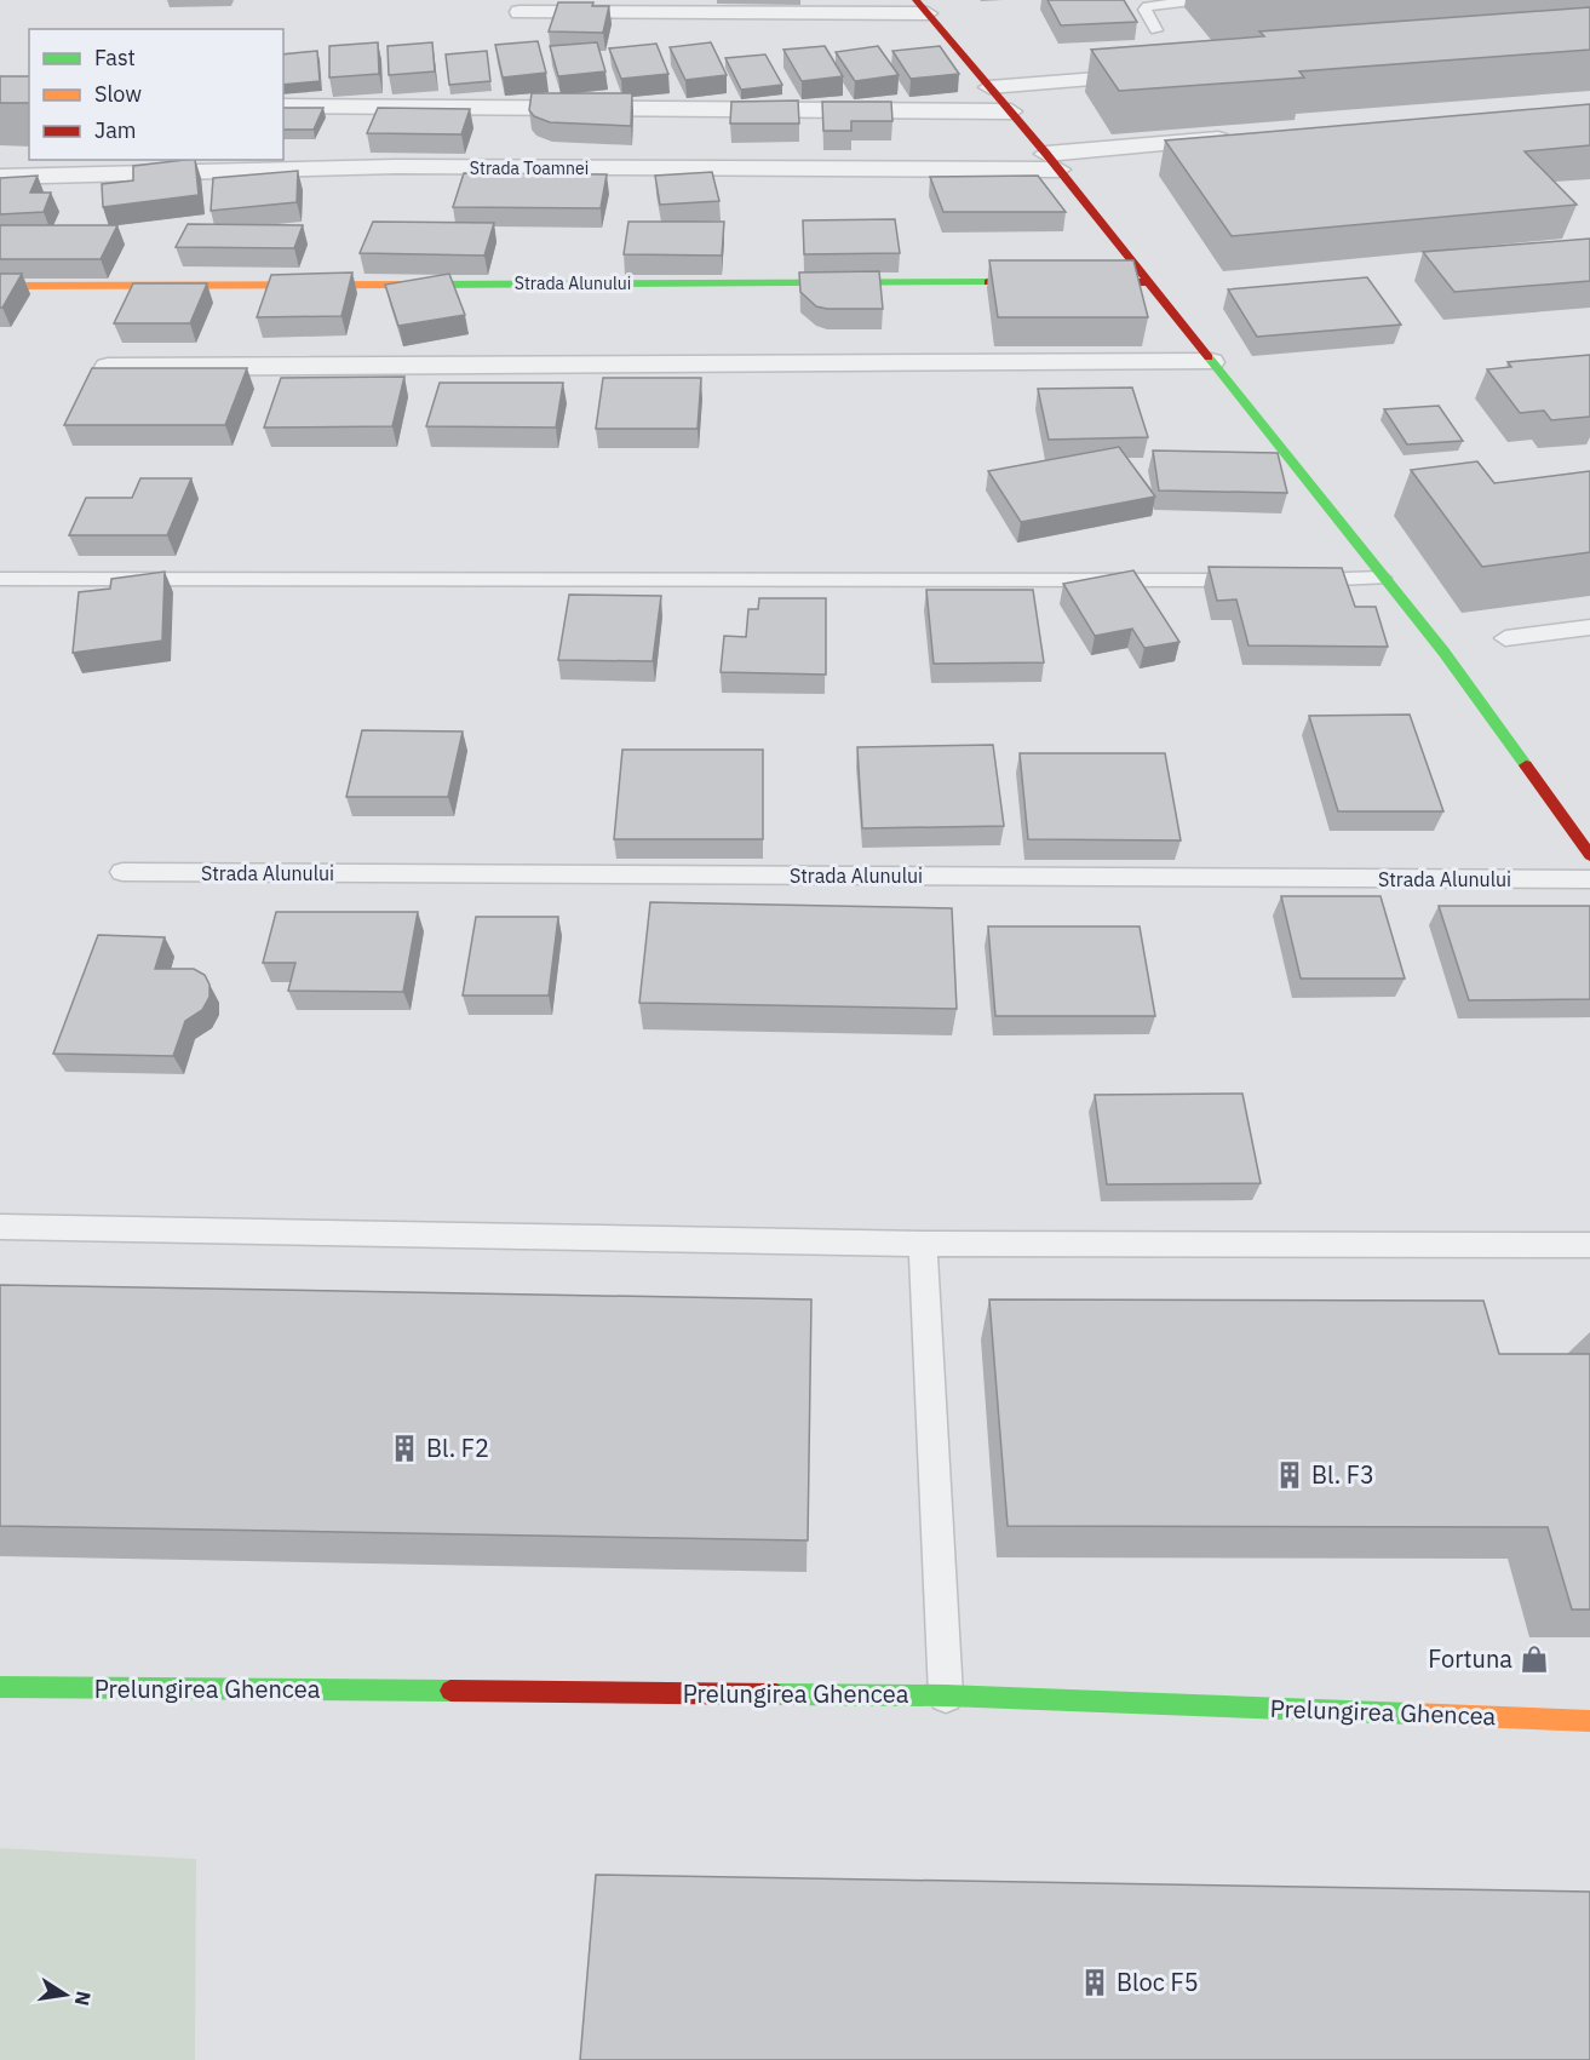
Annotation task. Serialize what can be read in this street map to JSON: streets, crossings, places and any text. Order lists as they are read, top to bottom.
{
  "streets": {
    "street": ["Strada Toamnei", "Strada Alunului", "Prelungirea Ghencea"]
  },
  "places": {
    "building": ["Bl. F2", "Bl. F3", "Bloc F5"],
    "shop": ["Fortuna"]
  },
  "legend": ["Fast", "Slow", "Jam"],
  "north": "right"
}
